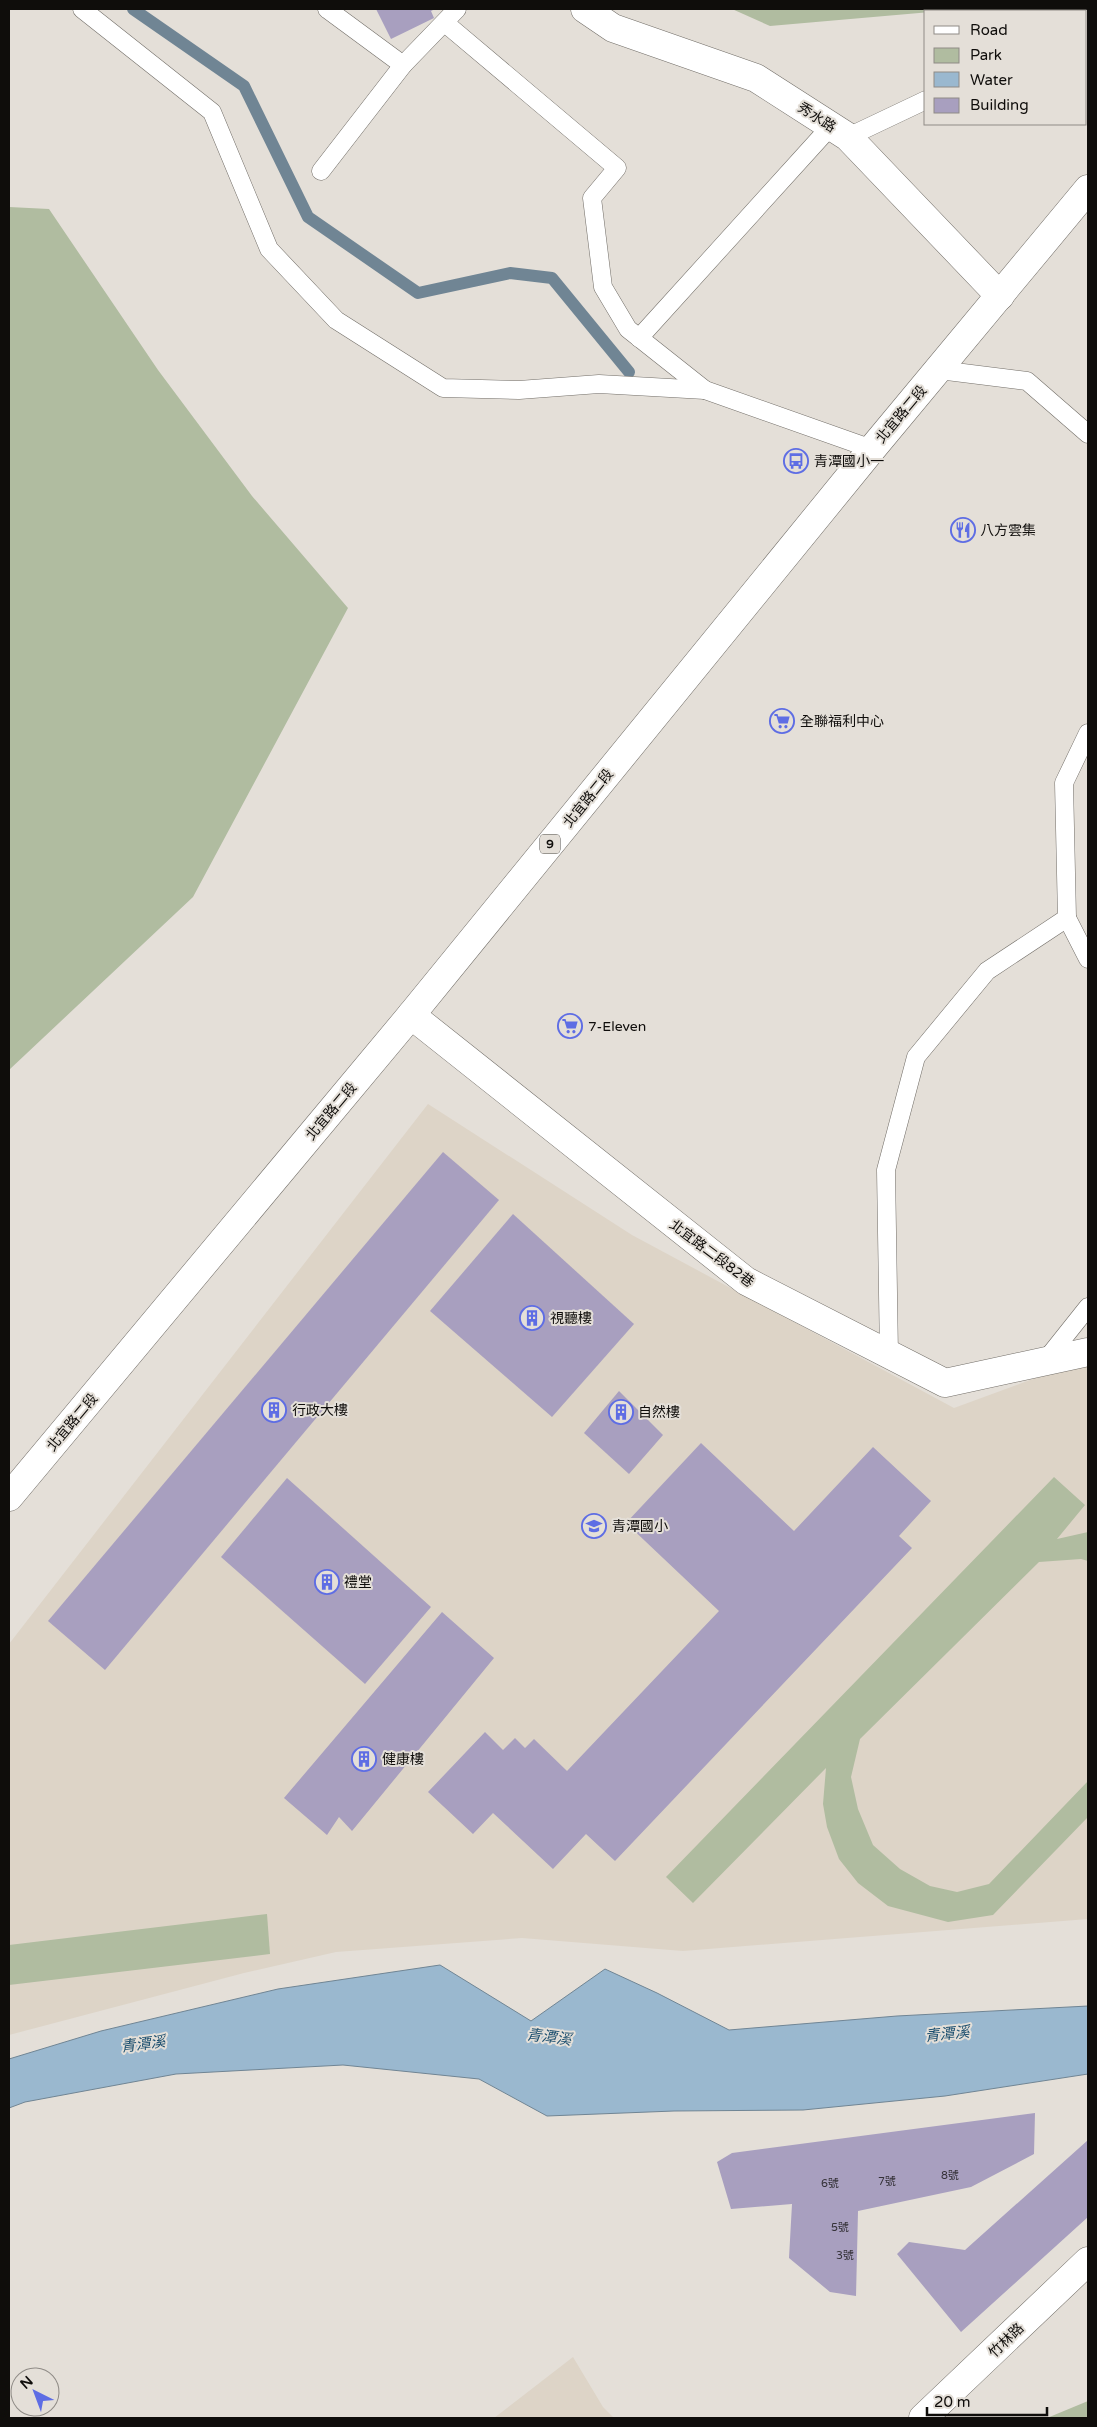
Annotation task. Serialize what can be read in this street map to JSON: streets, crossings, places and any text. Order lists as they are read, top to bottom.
{
  "streets": {
    "main road": [
      "秀水路",
      "北宜路二段",
      "9",
      "北宜路二段82巷",
      "竹林路"
    ]
  },
  "crossings": [
    ["秀水路", "北宜路二段"],
    ["北宜路二段", "北宜路二段82巷"]
  ],
  "water": ["青潭溪"],
  "places": {
    "bus stop": ["青潭國小一"],
    "restaurant": ["八方雲集"],
    "supermarket": ["全聯福利中心", "7-Eleven"],
    "building": [
      "視聽樓",
      "行政大樓",
      "自然樓",
      "禮堂",
      "健康樓"
    ],
    "school or university": ["青潭國小"]
  },
  "house_numbers": [
    "8號",
    "7號",
    "6號",
    "5號",
    "3號"
  ],
  "legend": [
    "Road",
    "Park",
    "Water",
    "Building"
  ],
  "scale_bar": "20 m",
  "north": "top left"
}
